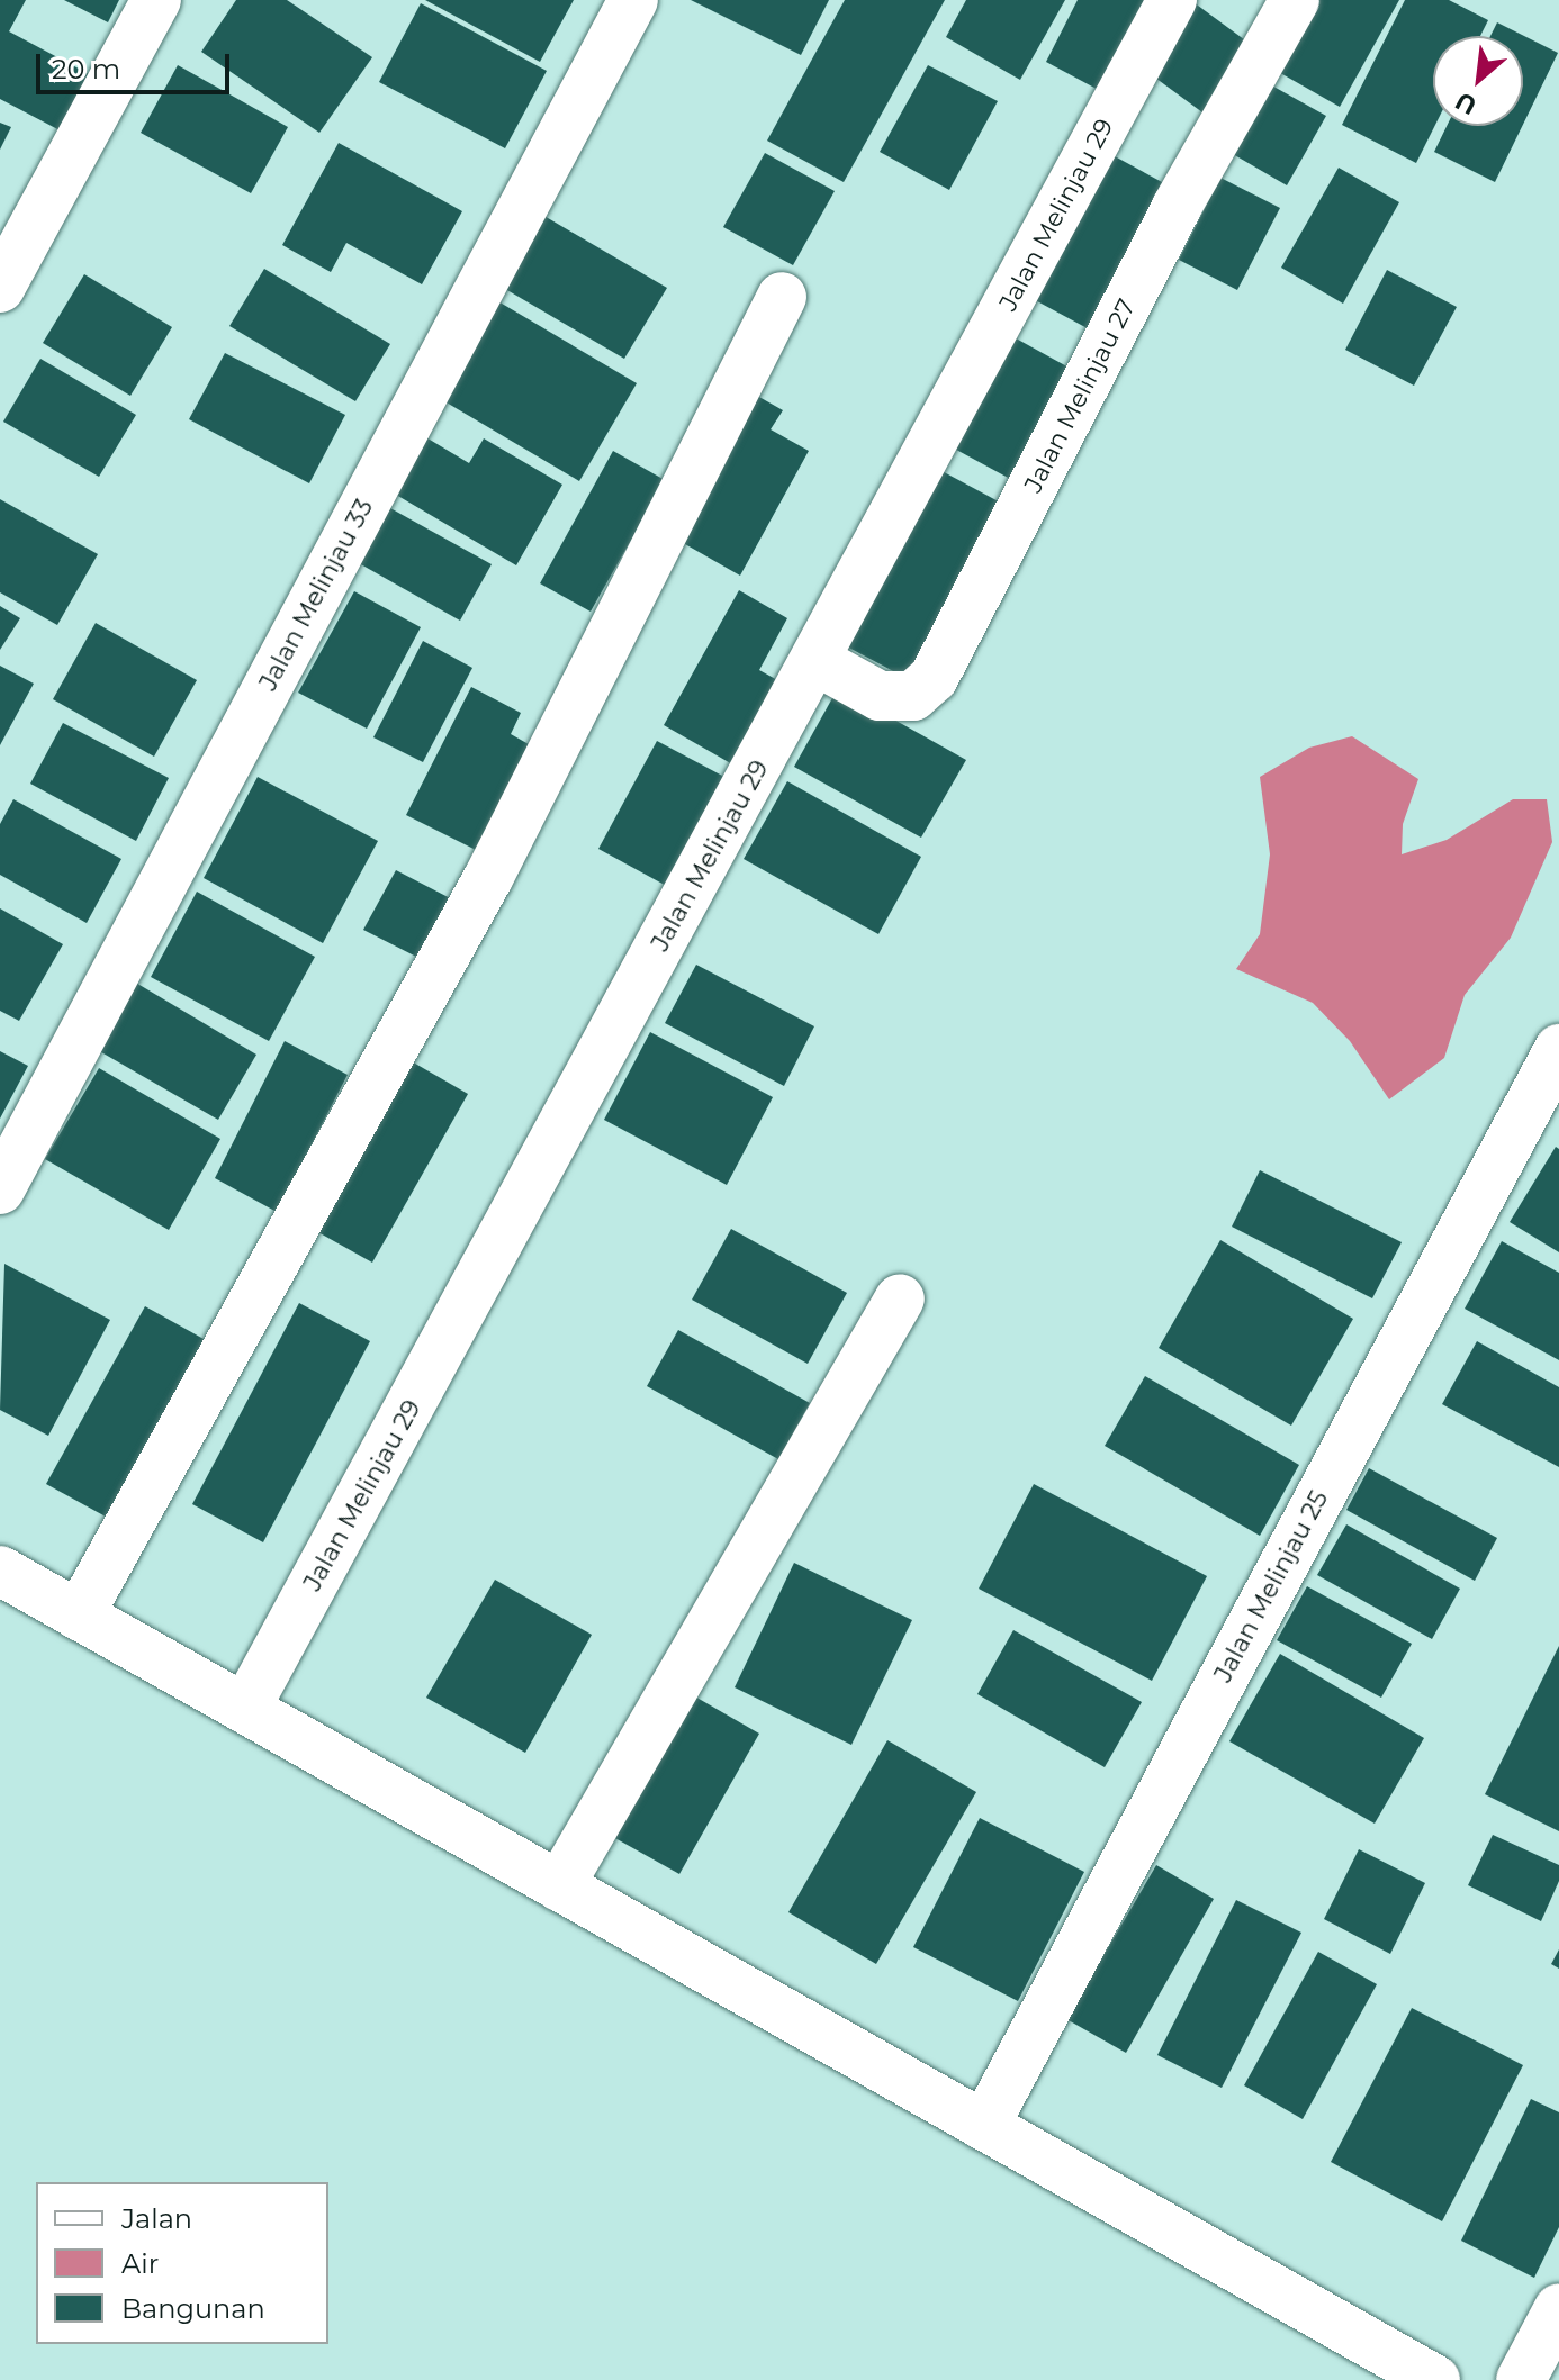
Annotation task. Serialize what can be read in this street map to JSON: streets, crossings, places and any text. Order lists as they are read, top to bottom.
{
  "streets": {
    "street": [
      "Jalan Melinjau 29",
      "Jalan Melinjau 27",
      "Jalan Melinjau 33",
      "Jalan Melinjau 25"
    ]
  },
  "crossings": [
    ["Jalan Melinjau 29", "Jalan Melinjau 27"]
  ],
  "legend": ["Jalan", "Air", "Bangunan"],
  "scale_bar": "20 m",
  "north": "bottom left"
}
